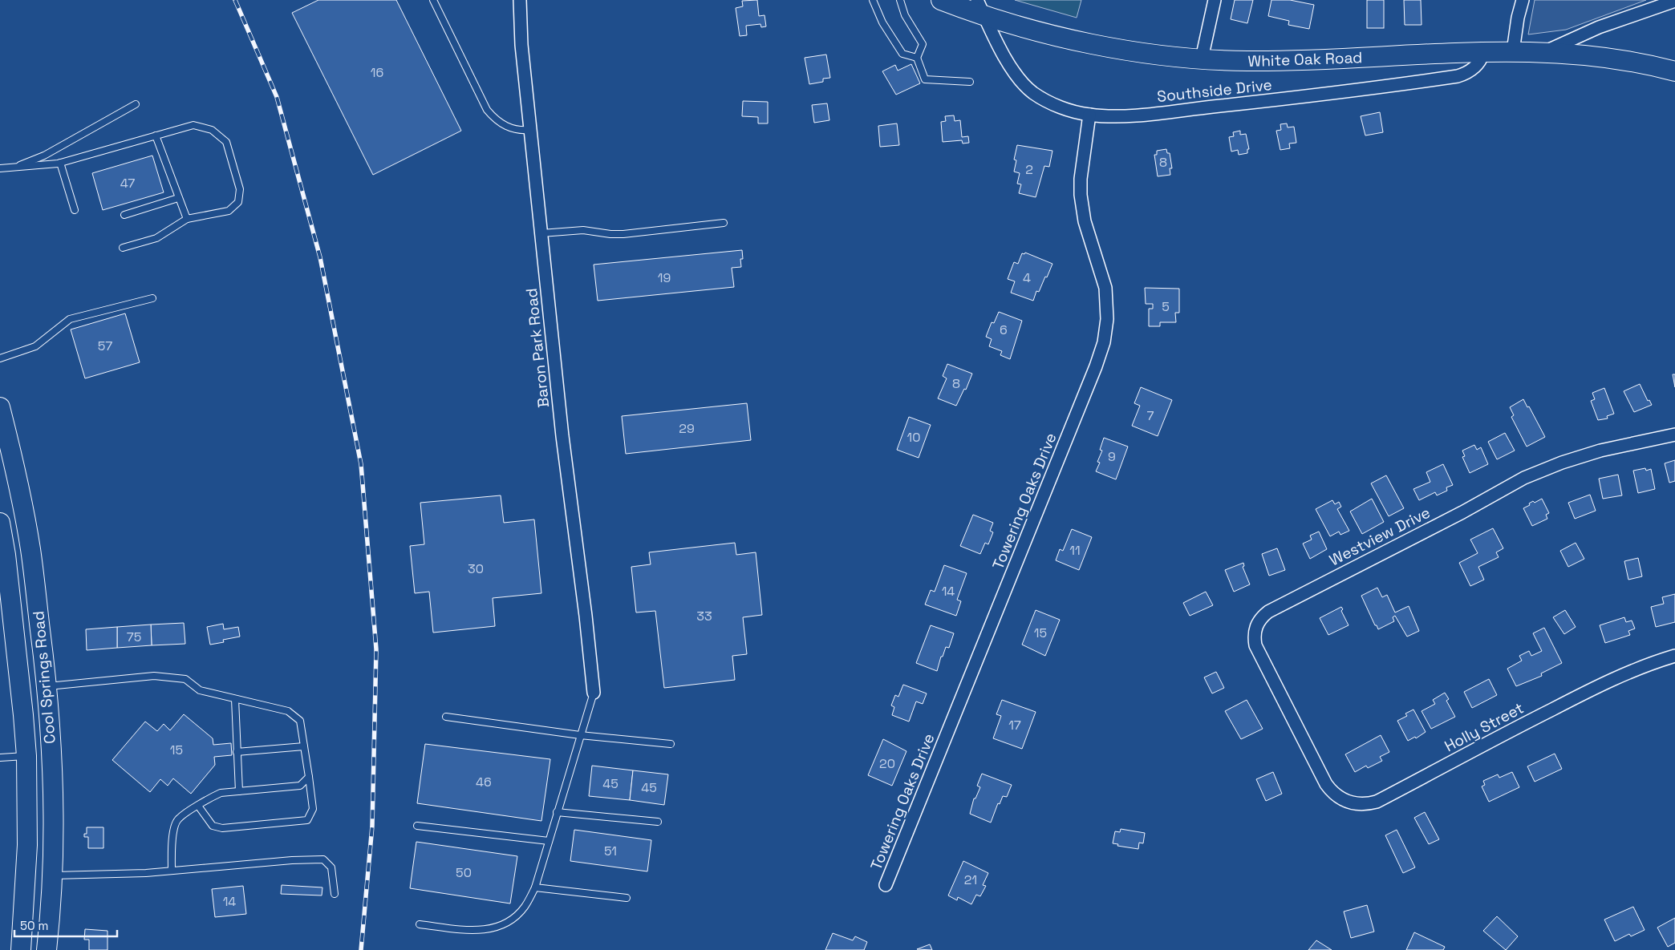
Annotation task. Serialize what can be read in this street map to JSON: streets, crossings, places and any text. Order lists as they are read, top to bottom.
{
  "streets": {
    "main road": ["White Oak Road", "Cool Springs Road"],
    "street": [
      "Southside Drive",
      "Baron Park Road",
      "Towering Oaks Drive",
      "Westview Drive",
      "Holly Street"
    ]
  },
  "crossings": [
    ["White Oak Road", "Southside Drive"],
    ["Southside Drive", "Towering Oaks Drive"],
    ["Westview Drive", "Holly Street"]
  ],
  "house_numbers": [
    "16",
    "8",
    "2",
    "47",
    "19",
    "4",
    "5",
    "6",
    "57",
    "8",
    "7",
    "29",
    "10",
    "9",
    "11",
    "30",
    "14",
    "33",
    "15",
    "75",
    "17",
    "15",
    "20",
    "46",
    "45",
    "45",
    "51",
    "50",
    "21",
    "14"
  ],
  "scale_bar": "50 m"
}
